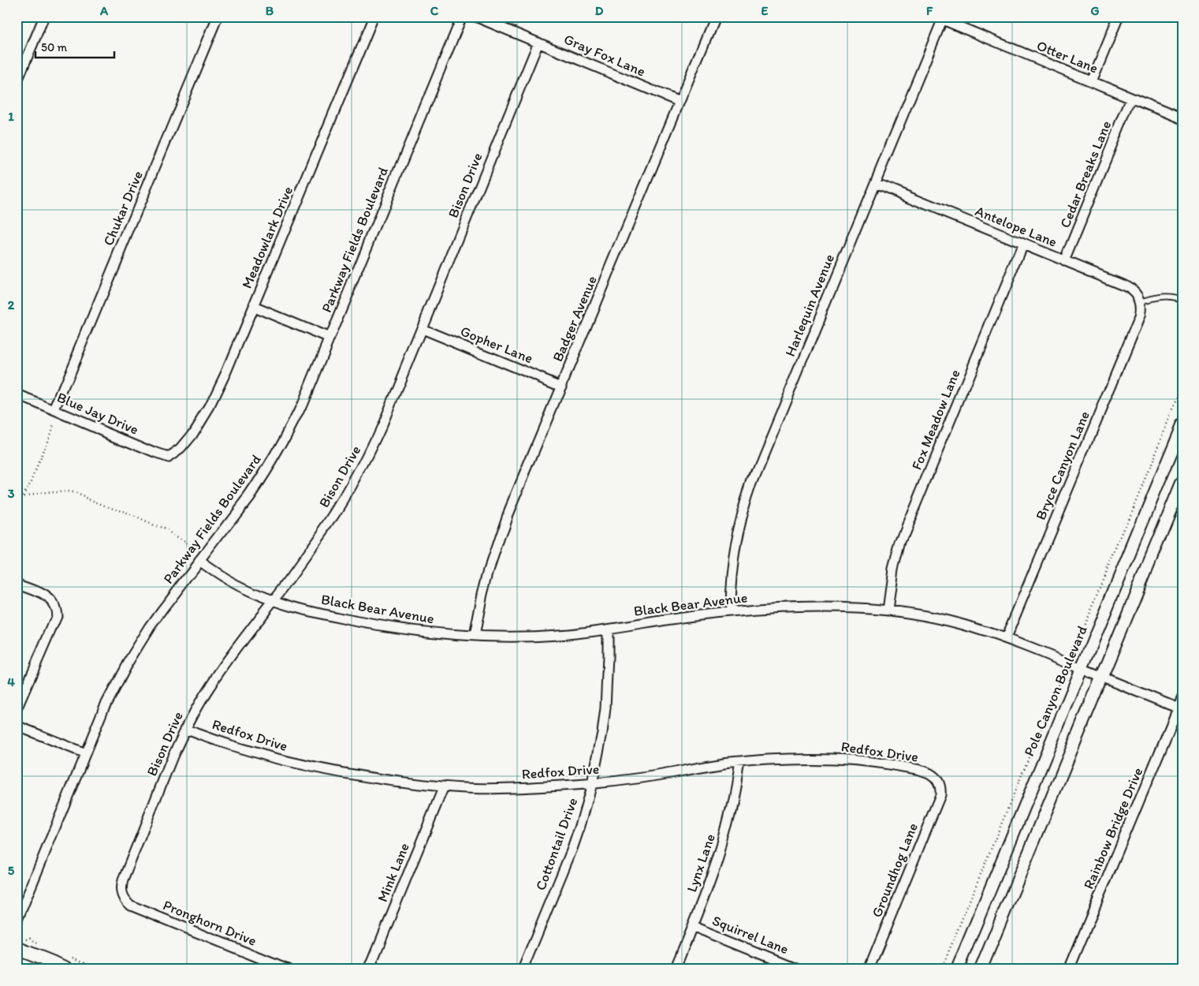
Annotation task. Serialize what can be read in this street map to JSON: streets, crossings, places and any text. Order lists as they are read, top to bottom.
{
  "streets": {
    "street": [
      "Gray Fox Lane",
      "Otter Lane",
      "Cedar Breaks Lane",
      "Bison Drive",
      "Chukar Drive",
      "Antelope Lane",
      "Meadowlark Drive",
      "Parkway Fields Boulevard",
      "Harlequin Avenue",
      "Badger Avenue",
      "Gopher Lane",
      "Blue Jay Drive",
      "Fox Meadow Lane",
      "Bryce Canyon Lane",
      "Black Bear Avenue",
      "Pole Canyon Boulevard",
      "Redfox Drive",
      "Rainbow Bridge Drive",
      "Cottontail Drive",
      "Lynx Lane",
      "Groundhog Lane",
      "Mink Lane",
      "Pronghorn Drive",
      "Squirrel Lane"
    ]
  },
  "crossings": [
    ["Gray Fox Lane", "Bison Drive"],
    ["Gray Fox Lane", "Badger Avenue"],
    ["Otter Lane", "Cedar Breaks Lane"],
    ["Otter Lane", "Harlequin Avenue"],
    ["Cedar Breaks Lane", "Antelope Lane"],
    ["Bison Drive", "Gopher Lane"],
    ["Bison Drive", "Black Bear Avenue"],
    ["Bison Drive", "Redfox Drive"],
    ["Bison Drive", "Pronghorn Drive"],
    ["Chukar Drive", "Blue Jay Drive"],
    ["Antelope Lane", "Harlequin Avenue"],
    ["Antelope Lane", "Fox Meadow Lane"],
    ["Antelope Lane", "Bryce Canyon Lane"],
    ["Meadowlark Drive", "Blue Jay Drive"],
    ["Parkway Fields Boulevard", "Black Bear Avenue"],
    ["Harlequin Avenue", "Black Bear Avenue"],
    ["Badger Avenue", "Gopher Lane"],
    ["Badger Avenue", "Black Bear Avenue"],
    ["Fox Meadow Lane", "Black Bear Avenue"],
    ["Bryce Canyon Lane", "Black Bear Avenue"],
    ["Black Bear Avenue", "Pole Canyon Boulevard"],
    ["Black Bear Avenue", "Rainbow Bridge Drive"],
    ["Black Bear Avenue", "Cottontail Drive"],
    ["Redfox Drive", "Cottontail Drive"],
    ["Redfox Drive", "Lynx Lane"],
    ["Redfox Drive", "Groundhog Lane"],
    ["Redfox Drive", "Mink Lane"],
    ["Lynx Lane", "Squirrel Lane"]
  ],
  "scale_bar": "50 m",
  "grid": {
    "columns": [
      "A",
      "B",
      "C",
      "D",
      "E",
      "F",
      "G"
    ],
    "rows": [
      "1",
      "2",
      "3",
      "4",
      "5"
    ]
  }
}
